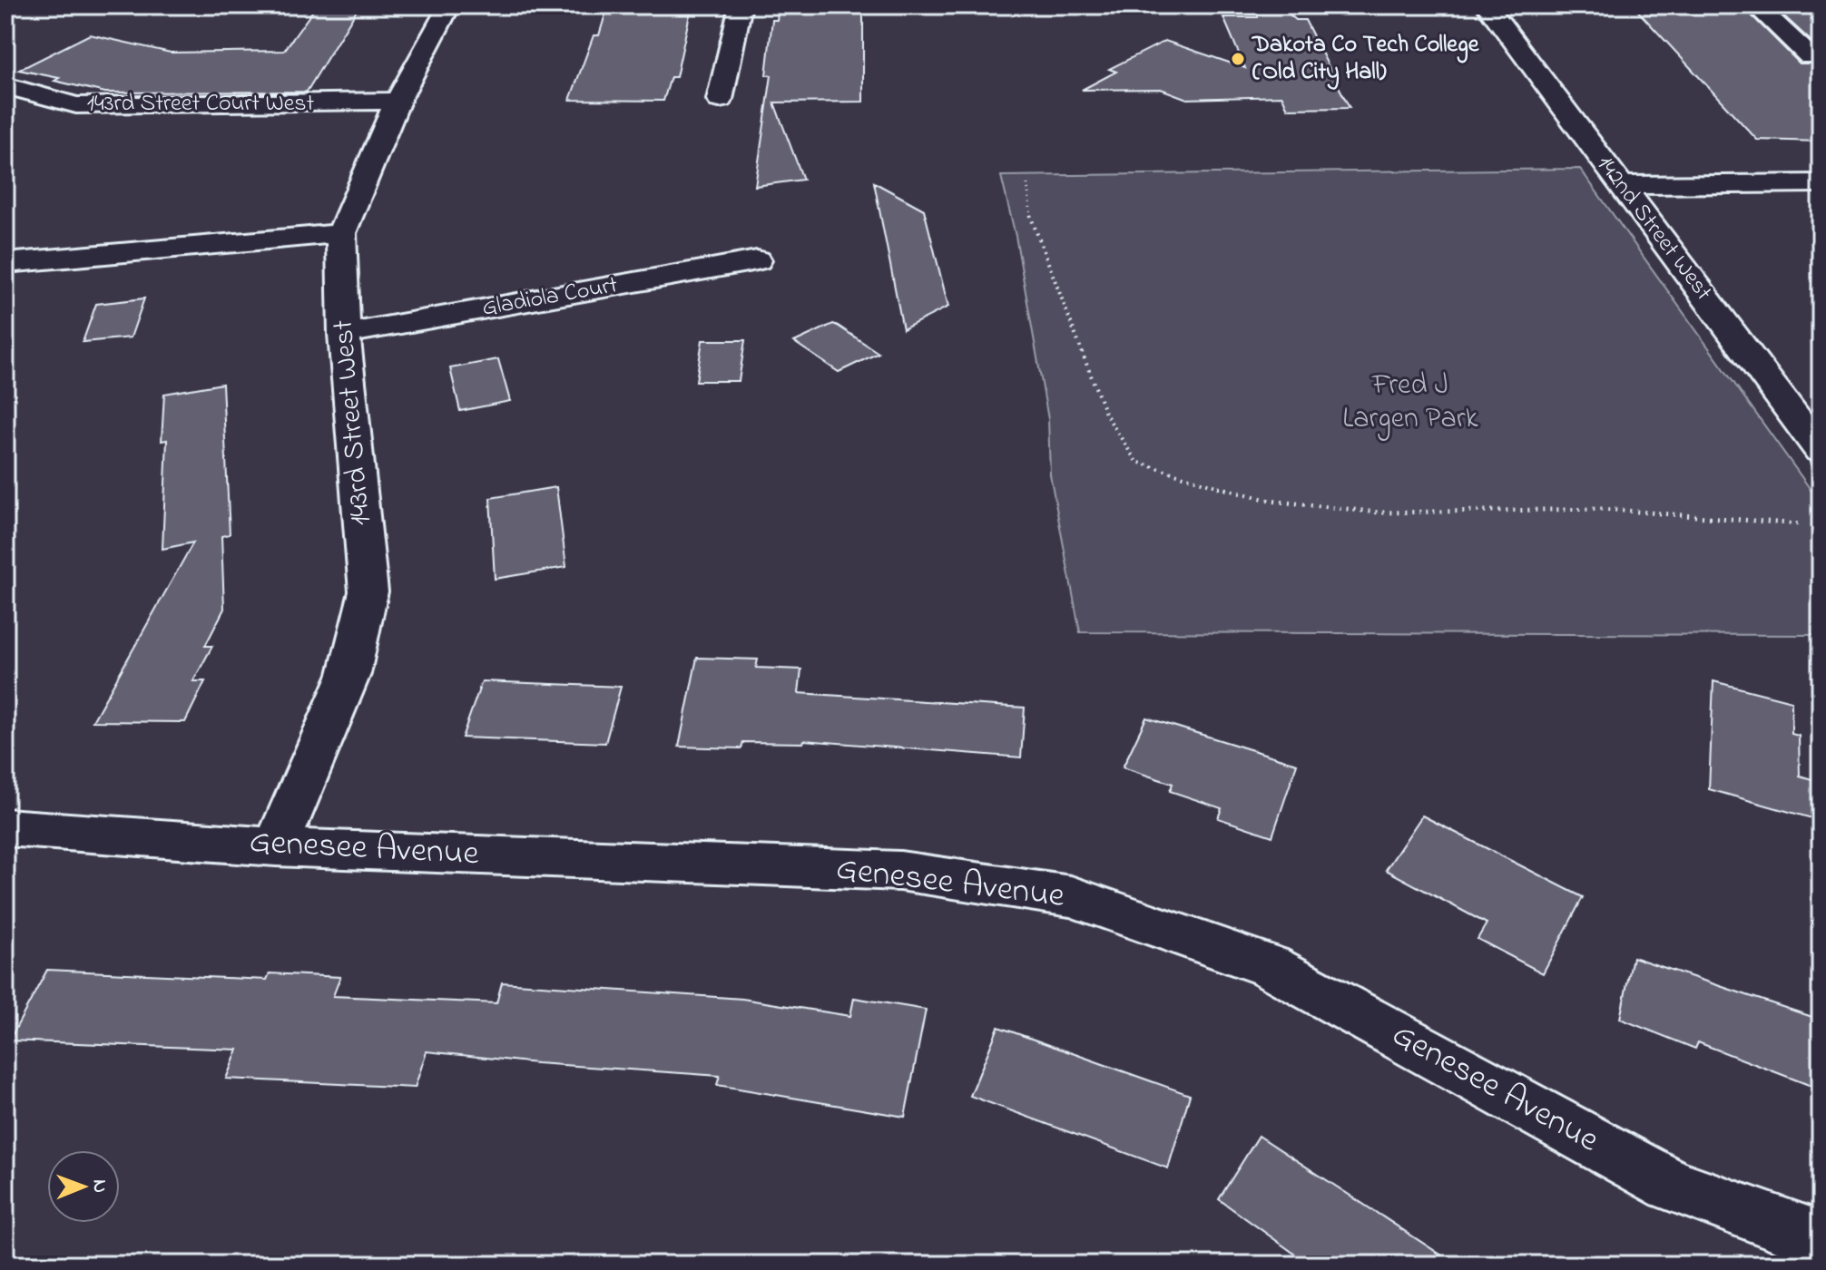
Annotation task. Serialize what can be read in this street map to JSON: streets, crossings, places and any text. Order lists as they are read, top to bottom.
{
  "streets": {
    "street": [
      "143rd Street Court West",
      "142nd Street West",
      "Gladiola Court",
      "143rd Street West",
      "Genesee Avenue"
    ]
  },
  "crossings": [
    ["143rd Street Court West", "143rd Street West"],
    ["Gladiola Court", "143rd Street West"],
    ["143rd Street West", "Genesee Avenue"]
  ],
  "parks": ["Fred J Largen Park"],
  "places": ["Dakota Co Tech College (Old City Hall)"],
  "north": "right"
}
